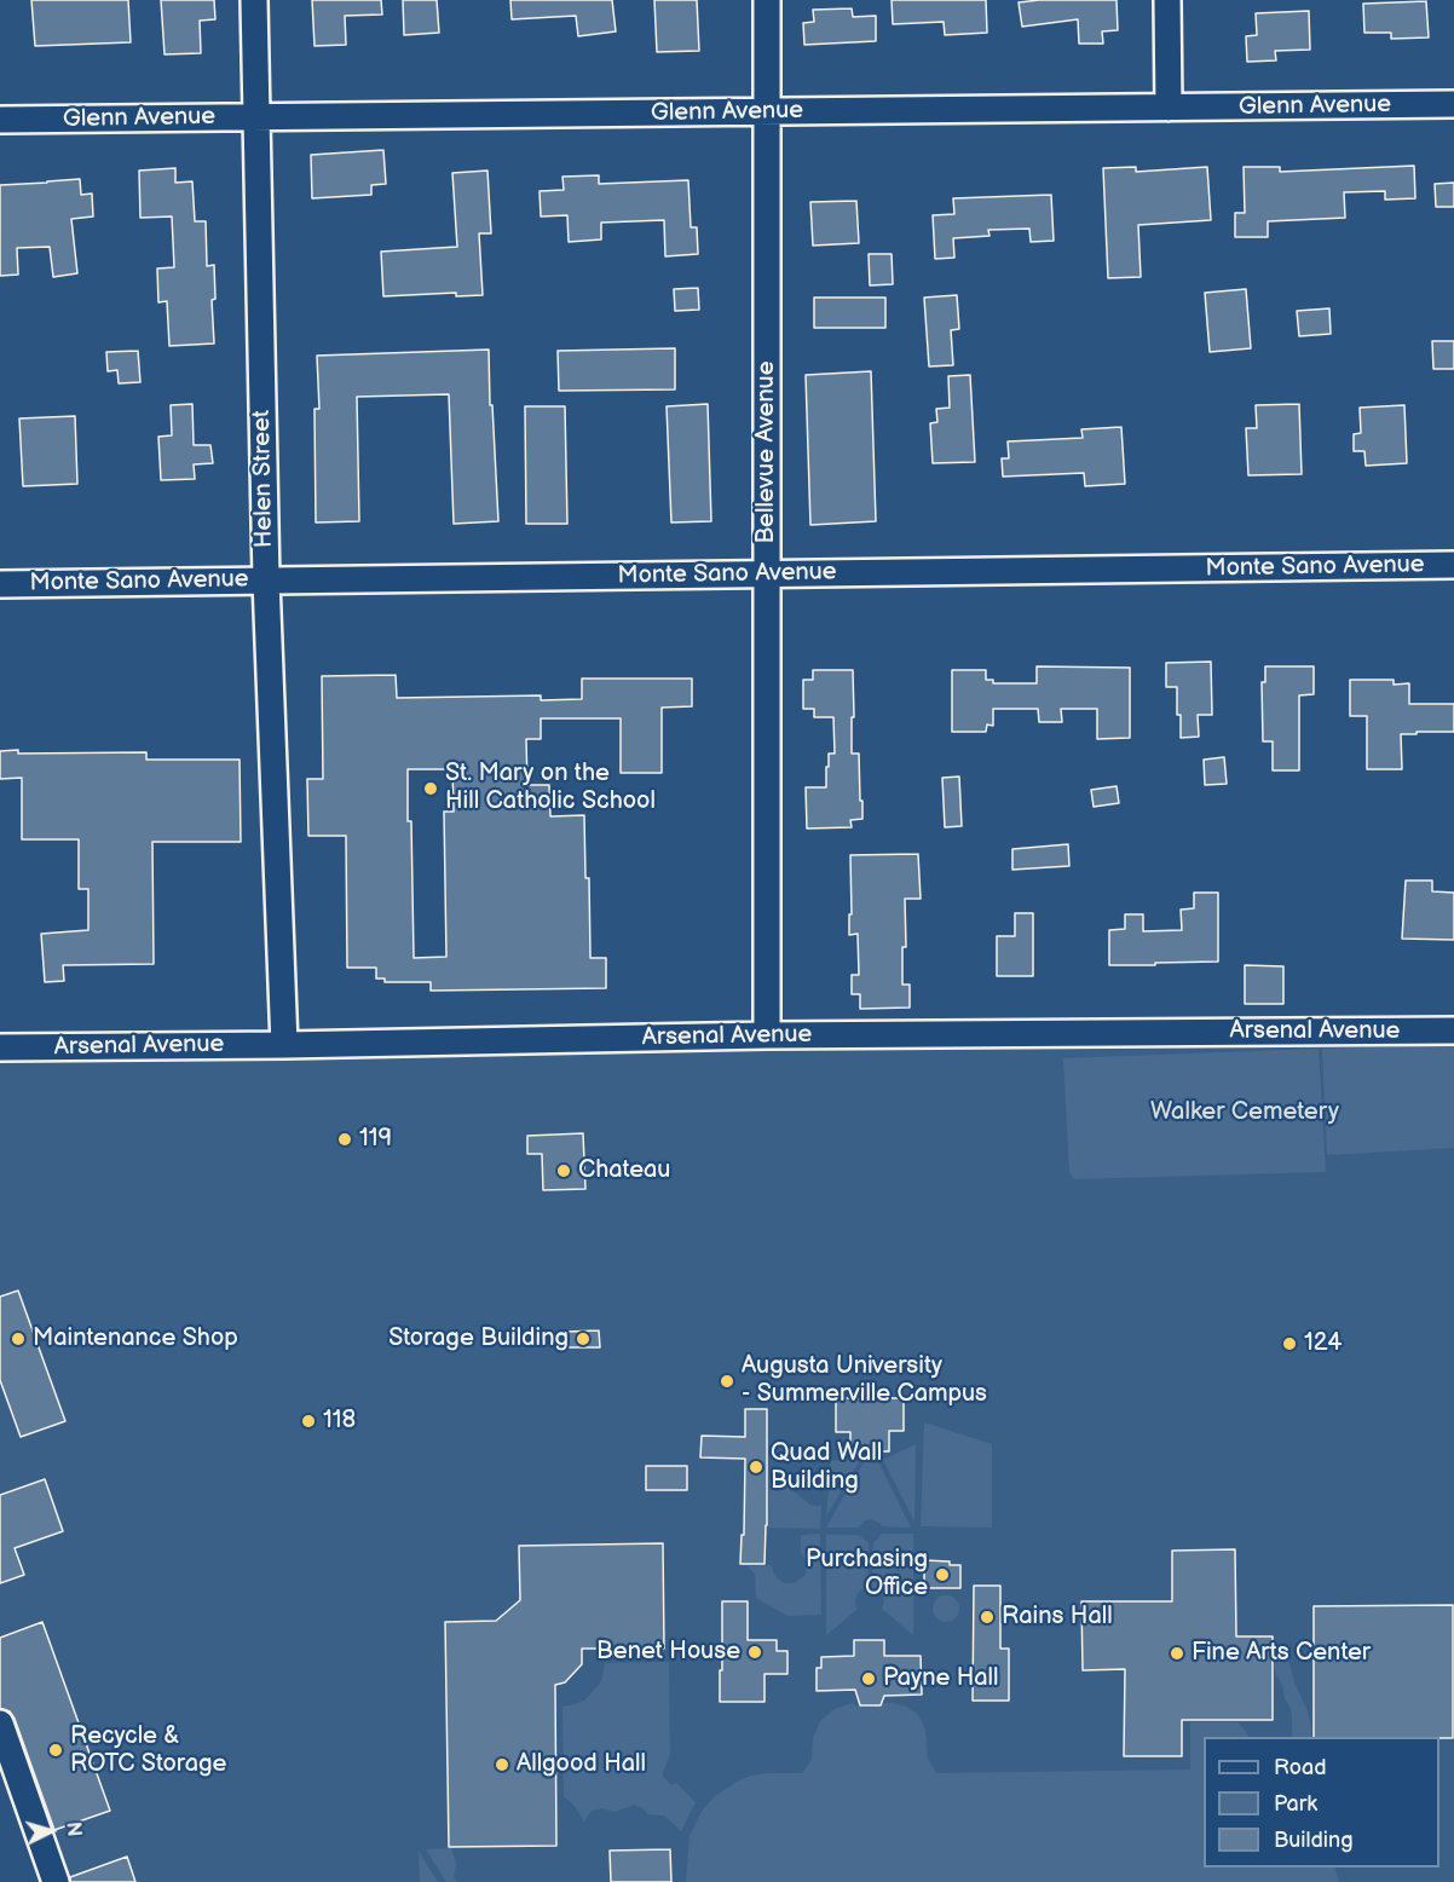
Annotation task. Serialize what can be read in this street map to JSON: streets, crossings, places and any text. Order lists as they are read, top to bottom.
{
  "streets": {
    "street": [
      "Glenn Avenue",
      "Bellevue Avenue",
      "Helen Street",
      "Monte Sano Avenue",
      "Arsenal Avenue"
    ]
  },
  "crossings": [
    ["Glenn Avenue", "Bellevue Avenue"],
    ["Glenn Avenue", "Helen Street"],
    ["Bellevue Avenue", "Monte Sano Avenue"],
    ["Bellevue Avenue", "Arsenal Avenue"],
    ["Helen Street", "Monte Sano Avenue"],
    ["Helen Street", "Arsenal Avenue"]
  ],
  "parks": ["Walker Cemetery"],
  "places": [
    "St. Mary on the Hill Catholic School",
    "119",
    "Chateau",
    "Maintenance Shop",
    "Storage Building",
    "124",
    "Augusta University - Summerville Campus",
    "118",
    "Quad Wall Building",
    "Purchasing Office",
    "Rains Hall",
    "Benet House",
    "Fine Arts Center",
    "Payne Hall",
    "Recycle & ROTC Storage",
    "Allgood Hall"
  ],
  "legend": ["Road", "Park", "Building"],
  "north": "right"
}
